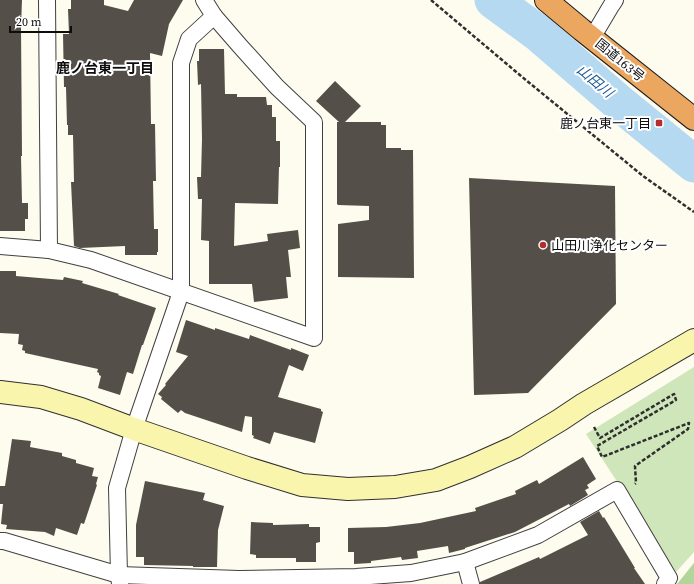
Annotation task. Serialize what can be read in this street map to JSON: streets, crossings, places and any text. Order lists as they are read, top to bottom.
{
  "streets": {
    "highway": ["国道163号"]
  },
  "districts": ["鹿ノ台東一丁目"],
  "water": ["山田川"],
  "places": {
    "transit": ["鹿ノ台東一丁目"],
    "other": ["山田川浄化センター"]
  },
  "scale_bar": "20 m"
}
